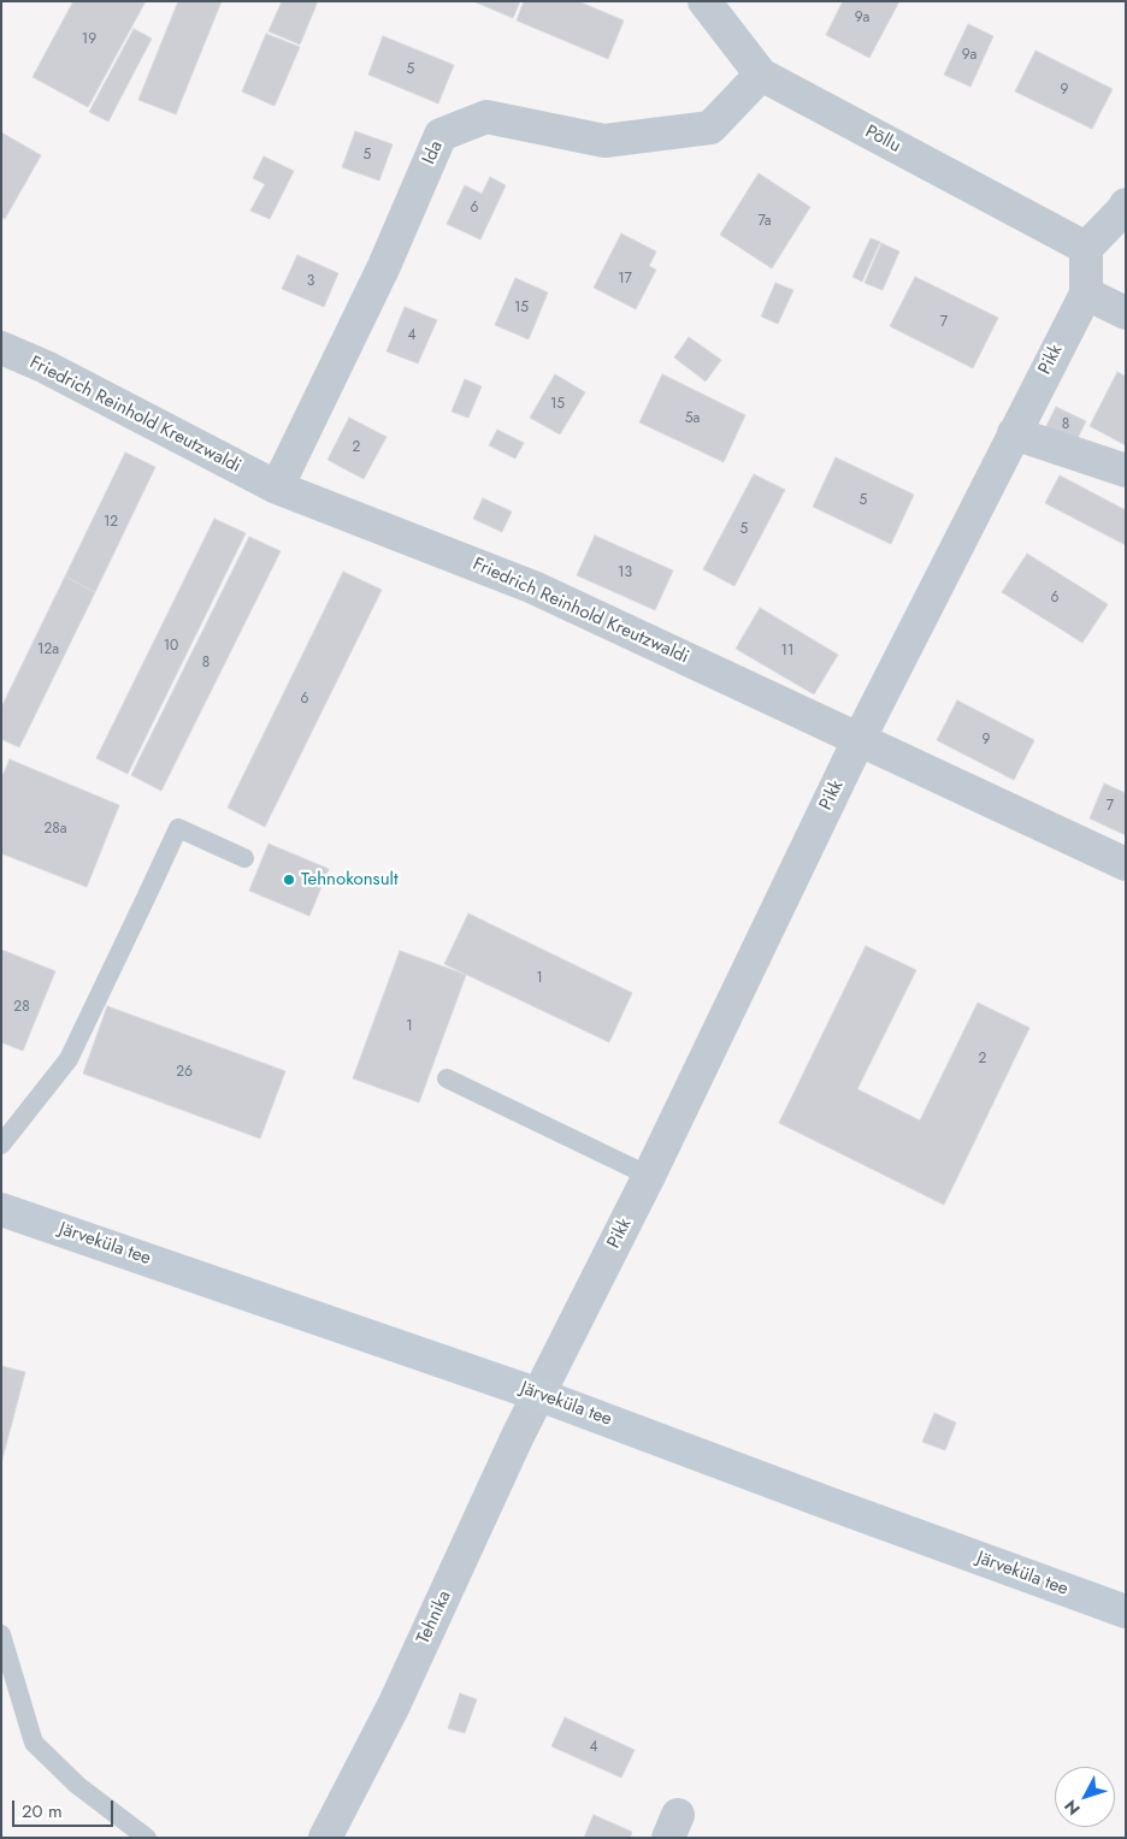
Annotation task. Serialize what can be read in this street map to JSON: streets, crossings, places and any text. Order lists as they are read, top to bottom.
{
  "streets": {
    "main road": ["Järveküla tee"],
    "street": [
      "Põllu",
      "Ida",
      "Pikk",
      "Friedrich Reinhold Kreutzwaldi",
      "Tehnika"
    ]
  },
  "crossings": [
    ["Põllu", "Ida"],
    ["Põllu", "Pikk"],
    ["Ida", "Friedrich Reinhold Kreutzwaldi"],
    ["Pikk", "Friedrich Reinhold Kreutzwaldi"],
    ["Pikk", "Järveküla tee"],
    ["Pikk", "Tehnika"],
    ["Järveküla tee", "Tehnika"]
  ],
  "places": ["Tehnokonsult"],
  "house_numbers": [
    "9a",
    "19",
    "9a",
    "5",
    "9",
    "5",
    "6",
    "7a",
    "17",
    "3",
    "15",
    "7",
    "4",
    "15",
    "5a",
    "8",
    "2",
    "5",
    "12",
    "5",
    "13",
    "6",
    "10",
    "12a",
    "11",
    "8",
    "6",
    "9",
    "7",
    "28a",
    "1",
    "28",
    "1",
    "2",
    "26",
    "4"
  ],
  "scale_bar": "20 m",
  "north": "bottom left"
}
